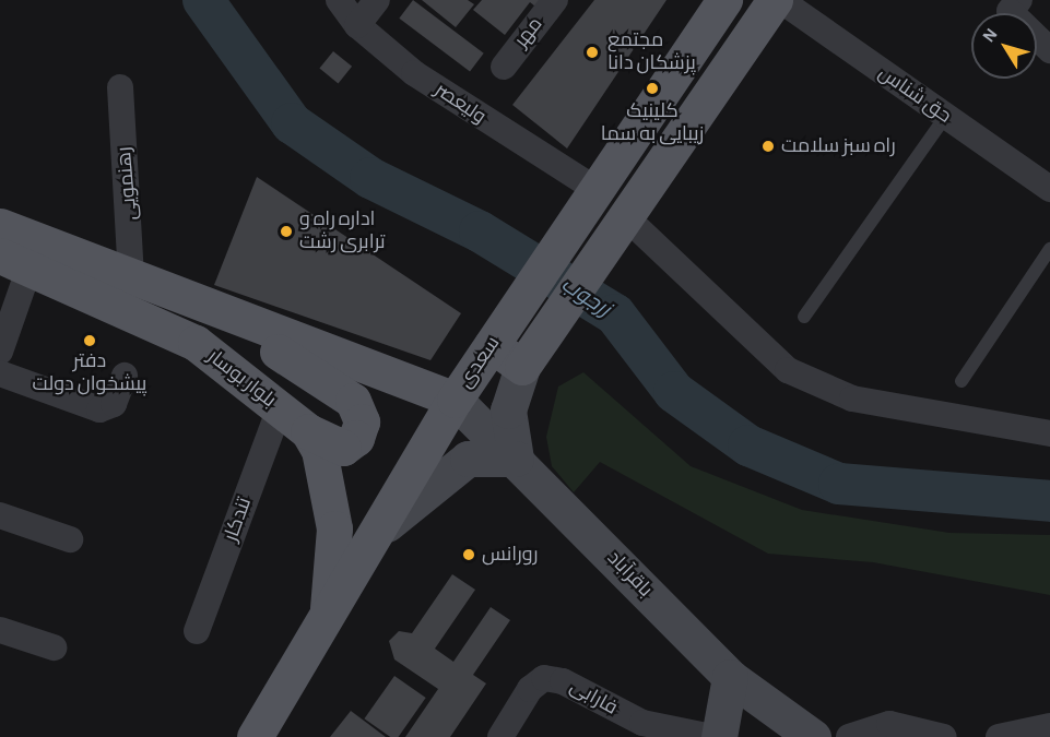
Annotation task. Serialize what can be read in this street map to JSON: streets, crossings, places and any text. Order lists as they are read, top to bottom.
{
  "streets": {
    "main road": ["سعدی", "بلوار بوسار", "باقرآباد"],
    "street": [
      "مهر",
      "حق شناس",
      "ولیعصر",
      "رهنمویی",
      "تندکار",
      "فارابی"
    ]
  },
  "crossings": [
    ["حق شناس", "سعدی"],
    ["ولیعصر", "سعدی"],
    ["سعدی", "بلوار بوسار"],
    ["سعدی", "باقرآباد"],
    ["بلوار بوسار", "تندکار"]
  ],
  "water": ["زرجوب"],
  "places": [
    "مجتمع پزشکان دانا",
    "کلینیک زیبایی به سما",
    "راه سبز سلامت",
    "اداره راه و ترابری رشت",
    "دفتر پیشخوان دولت",
    "رورانس"
  ],
  "north": "top left"
}
